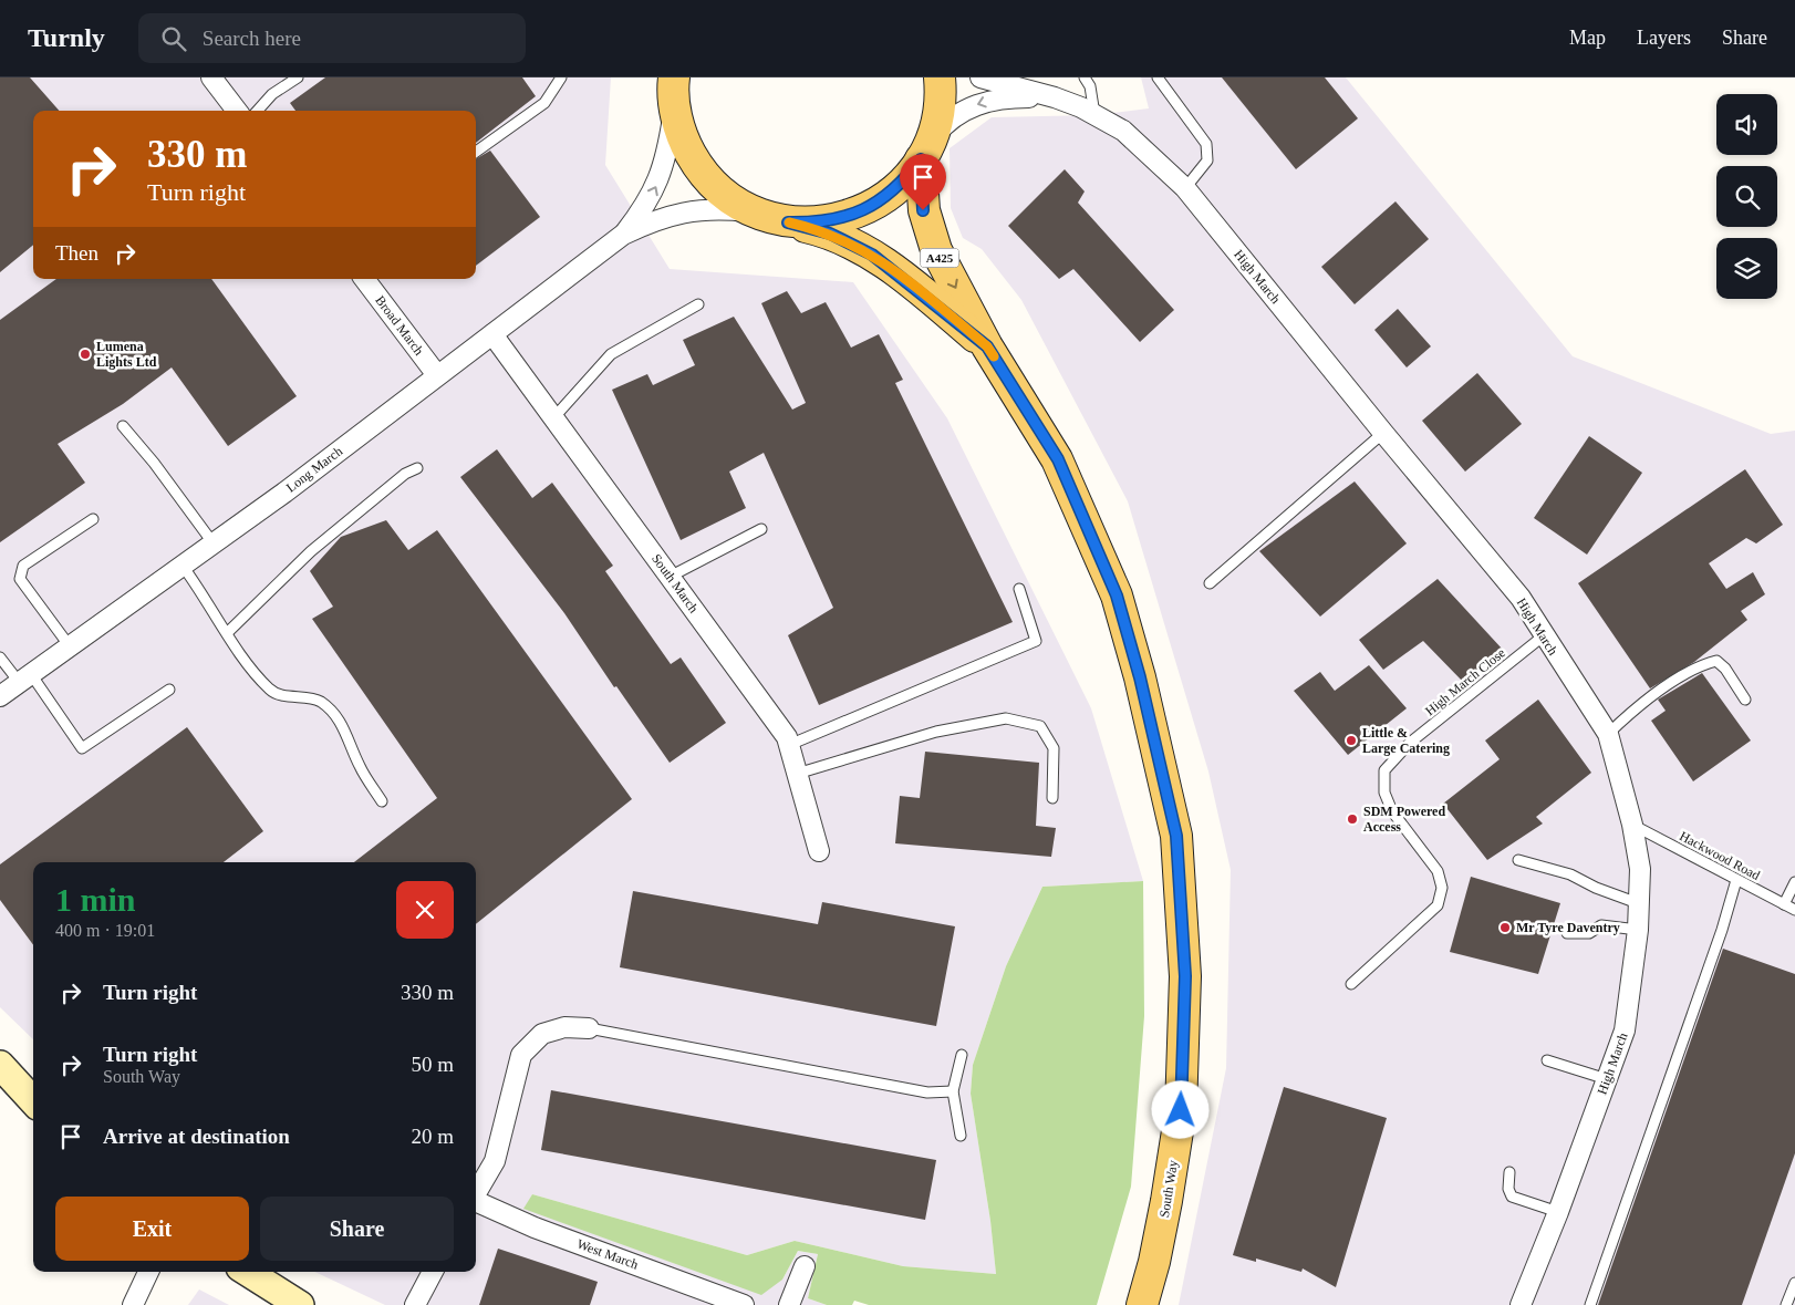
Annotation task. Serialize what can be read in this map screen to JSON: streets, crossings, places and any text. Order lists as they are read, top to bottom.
{
  "streets": {
    "main road": ["A425", "South Way"],
    "street": [
      "High March",
      "Broad March",
      "Long March",
      "South March",
      "West March"
    ],
    "lane": ["High March Close", "Hackwood Road"]
  },
  "crossings": [
    ["High March", "High March Close"],
    ["High March", "Hackwood Road"],
    ["High March", "South Way"],
    ["Broad March", "Long March"],
    ["Long March", "South March"]
  ],
  "places": [
    "Lumena Lights Ltd",
    "Little & Large Catering",
    "SDM Powered Access",
    "Mr Tyre Daventry"
  ],
  "page": {
    "header": "Turnly",
    "search": "Search here",
    "nav": ["Map", "Layers", "Share"],
    "turn": ["330 m", "Turn right"],
    "then": "Then",
    "heading": ["1 min", "400 m · 19:01"],
    "list": [
      {
        "name": "Turn right",
        "value": "330 m"
      },
      {
        "name": "Turn right",
        "note": "South Way",
        "value": "50 m"
      },
      {
        "name": "Arrive at destination",
        "value": "20 m"
      }
    ],
    "buttons": ["Exit", "Share"]
  }
}
